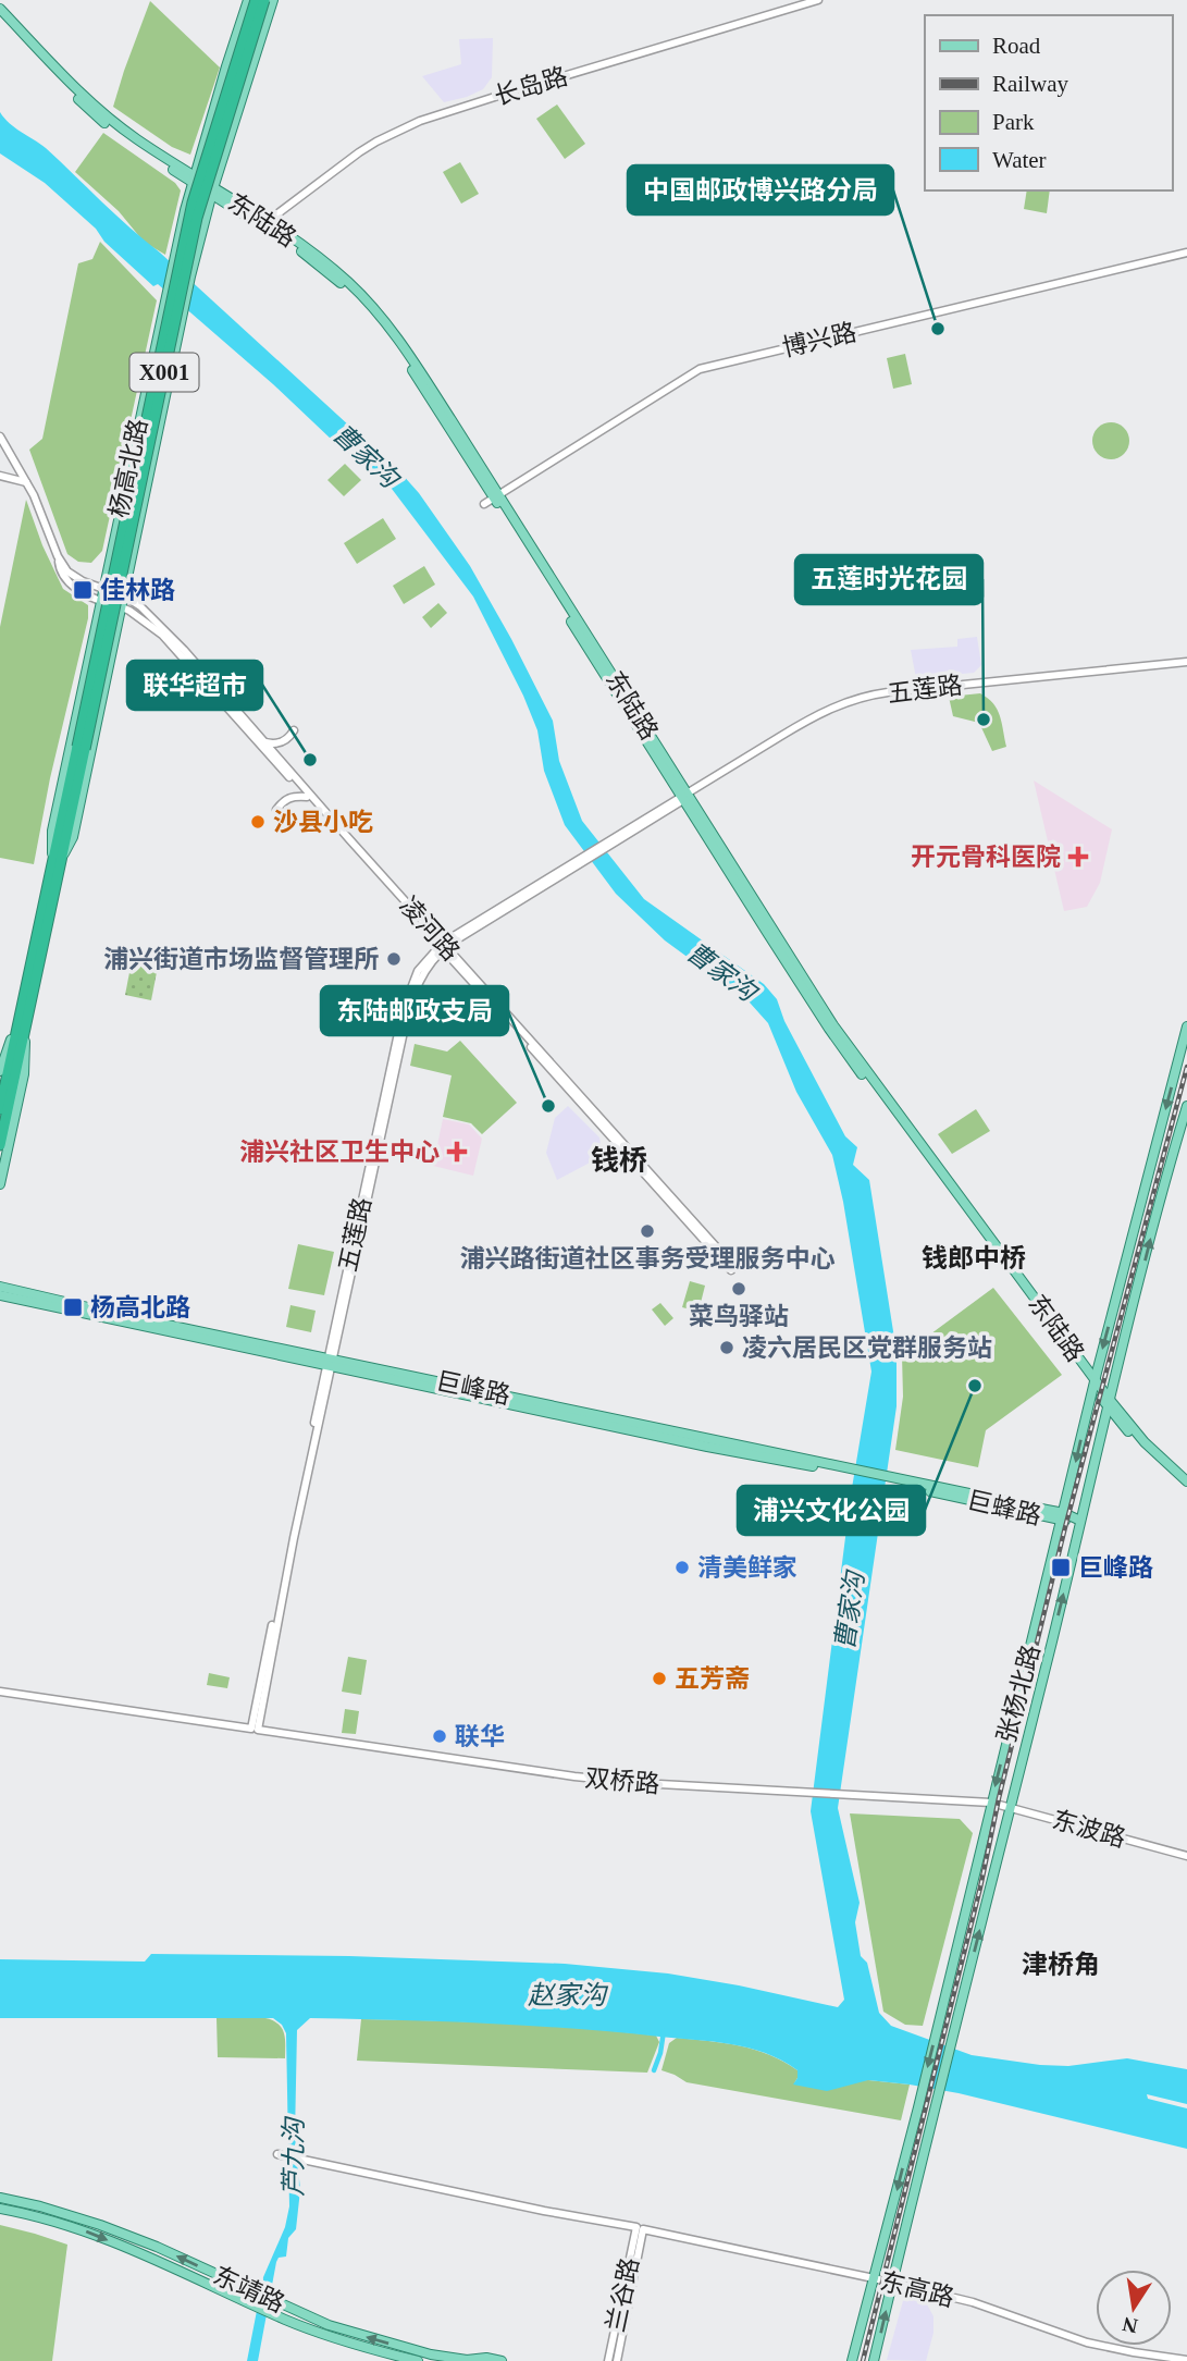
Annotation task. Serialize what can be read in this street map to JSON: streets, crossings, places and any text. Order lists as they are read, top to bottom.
{
  "streets": {
    "highway": ["X001", "杨高北路"],
    "main road": [
      "东陆路",
      "巨峰路",
      "张杨北路",
      "东靖路"
    ],
    "street": [
      "长岛路",
      "博兴路",
      "五莲路",
      "凌河路",
      "双桥路",
      "东波路",
      "东高路",
      "兰谷路"
    ]
  },
  "crossings": [
    ["长岛路", "东陆路"],
    ["东陆路", "博兴路"],
    ["东陆路", "杨高北路"],
    ["东陆路", "五莲路"],
    ["东陆路", "张杨北路"],
    ["X001", "杨高北路"],
    ["杨高北路", "凌河路"],
    ["五莲路", "凌河路"],
    ["五莲路", "巨峰路"],
    ["五莲路", "双桥路"],
    ["巨峰路", "张杨北路"],
    ["张杨北路", "双桥路"],
    ["张杨北路", "东波路"],
    ["张杨北路", "东高路"],
    ["双桥路", "东波路"],
    ["东高路", "兰谷路"]
  ],
  "districts": ["钱桥", "钱郎中桥", "津桥角"],
  "water": ["曹家沟", "赵家沟", "芦九沟"],
  "places": {
    "other": [
      "中国邮政博兴路分局",
      "五莲时光花园",
      "联华超市",
      "沙县小吃",
      "浦兴街道市场监督管理所",
      "东陆邮政支局",
      "浦兴路街道社区事务受理服务中心",
      "菜鸟驿站",
      "凌六居民区党群服务站",
      "浦兴文化公园",
      "清美鲜家",
      "五芳斋",
      "联华"
    ],
    "transit": ["佳林路", "杨高北路", "巨峰路"],
    "health": ["开元骨科医院", "浦兴社区卫生中心"]
  },
  "legend": [
    "Road",
    "Railway",
    "Park",
    "Water"
  ],
  "north": "bottom"
}
